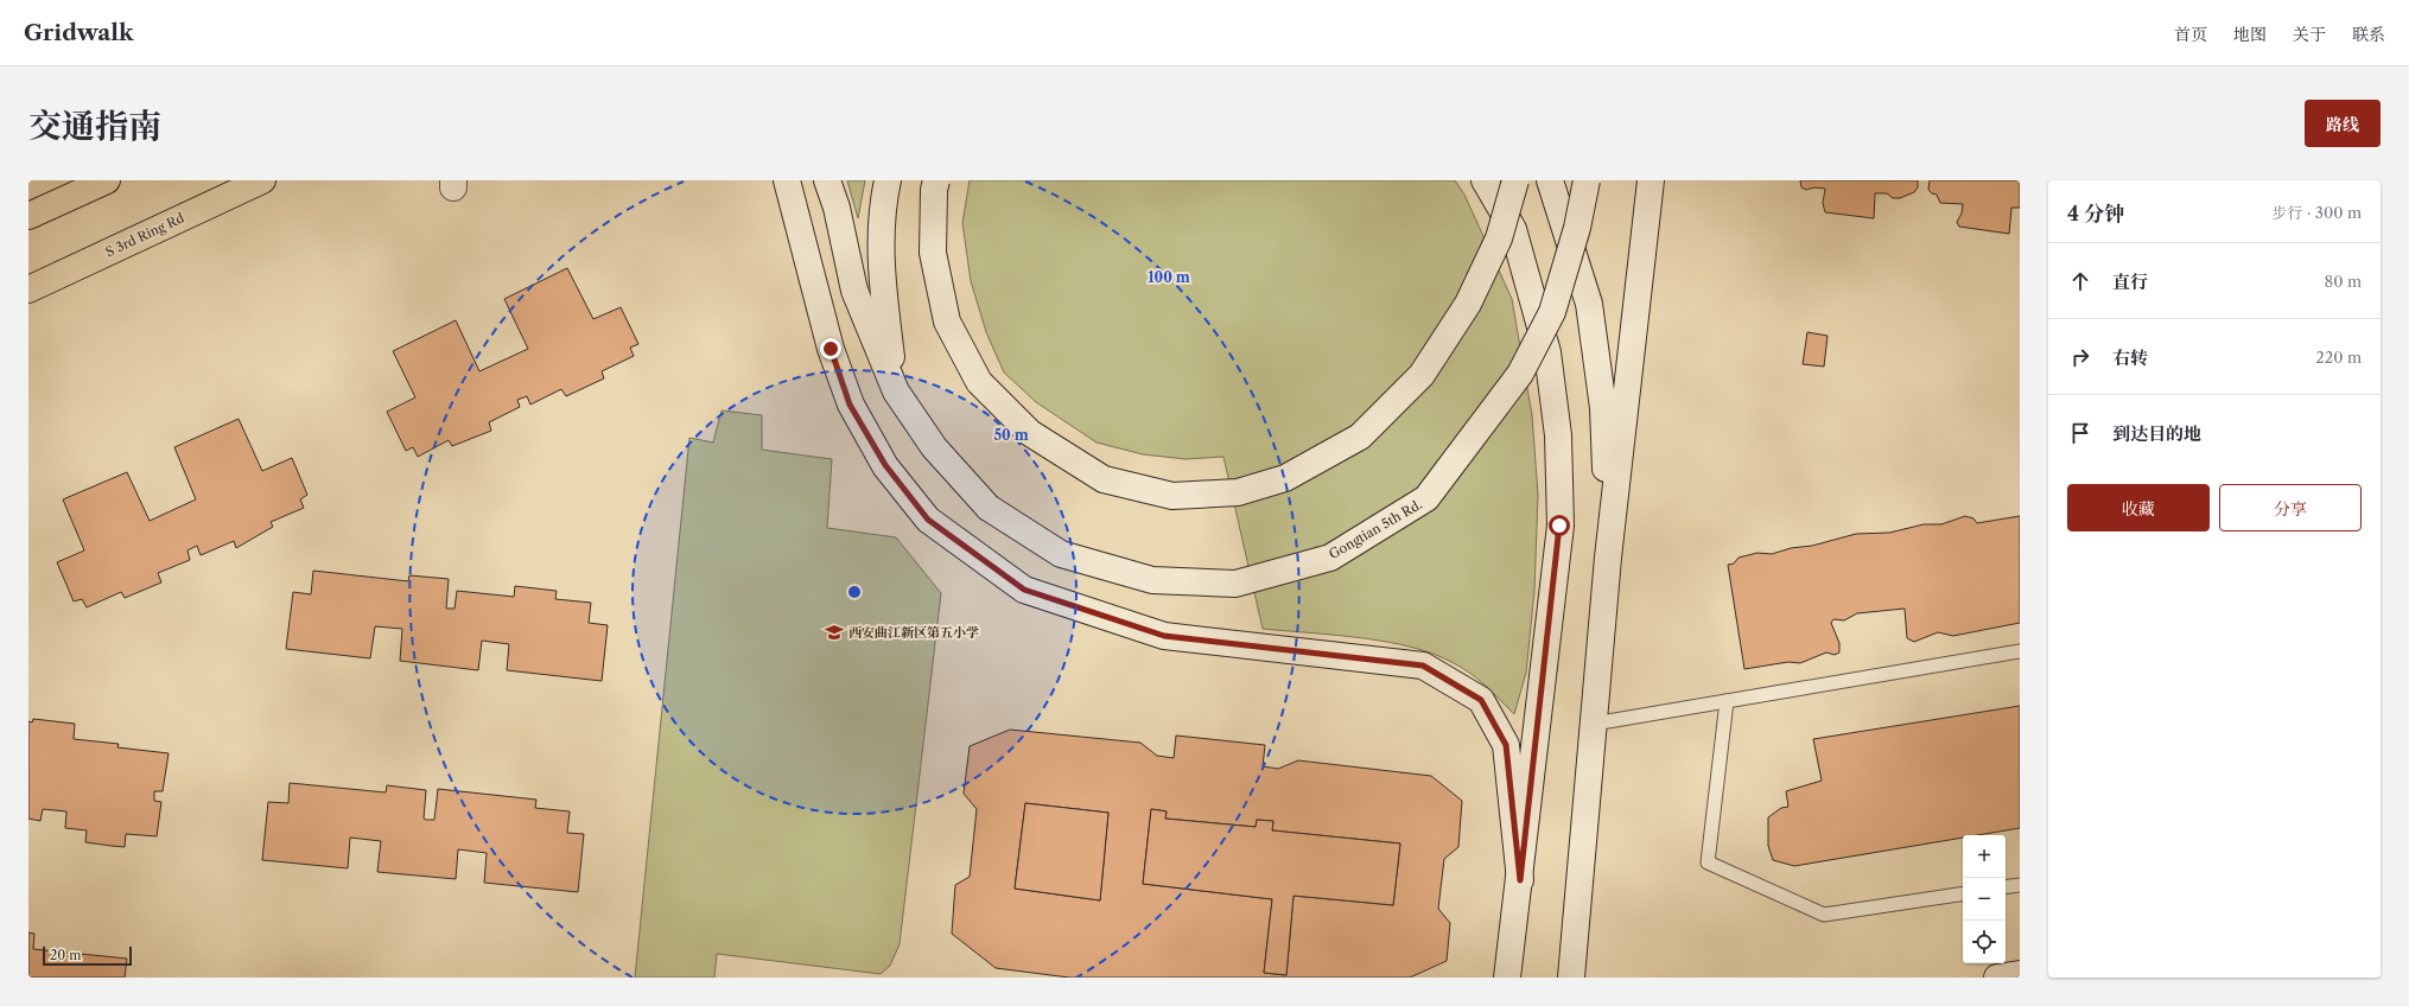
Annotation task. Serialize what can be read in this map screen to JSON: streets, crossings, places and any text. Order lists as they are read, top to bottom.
{
  "streets": {
    "highway": ["S 3rd Ring Rd"],
    "main road": ["Gongtian 5th Rd."]
  },
  "places": {
    "school or university": ["西安曲江新区第五小学"]
  },
  "scale_bar": "20 m",
  "page": {
    "header": "Gridwalk",
    "nav": [
      "首页",
      "地图",
      "关于",
      "联系"
    ],
    "title": "交通指南",
    "buttons": [
      "路线",
      ["收藏", "分享"]
    ],
    "heading": ["4 分钟", "步行 · 300 m"],
    "list": [
      ["直行", "80 m"],
      ["右转", "220 m"],
      "到达目的地"
    ],
    "map_buttons": ["+", "−"],
    "scale": "20 m"
  },
  "rings": ["100 m", "50 m"]
}
